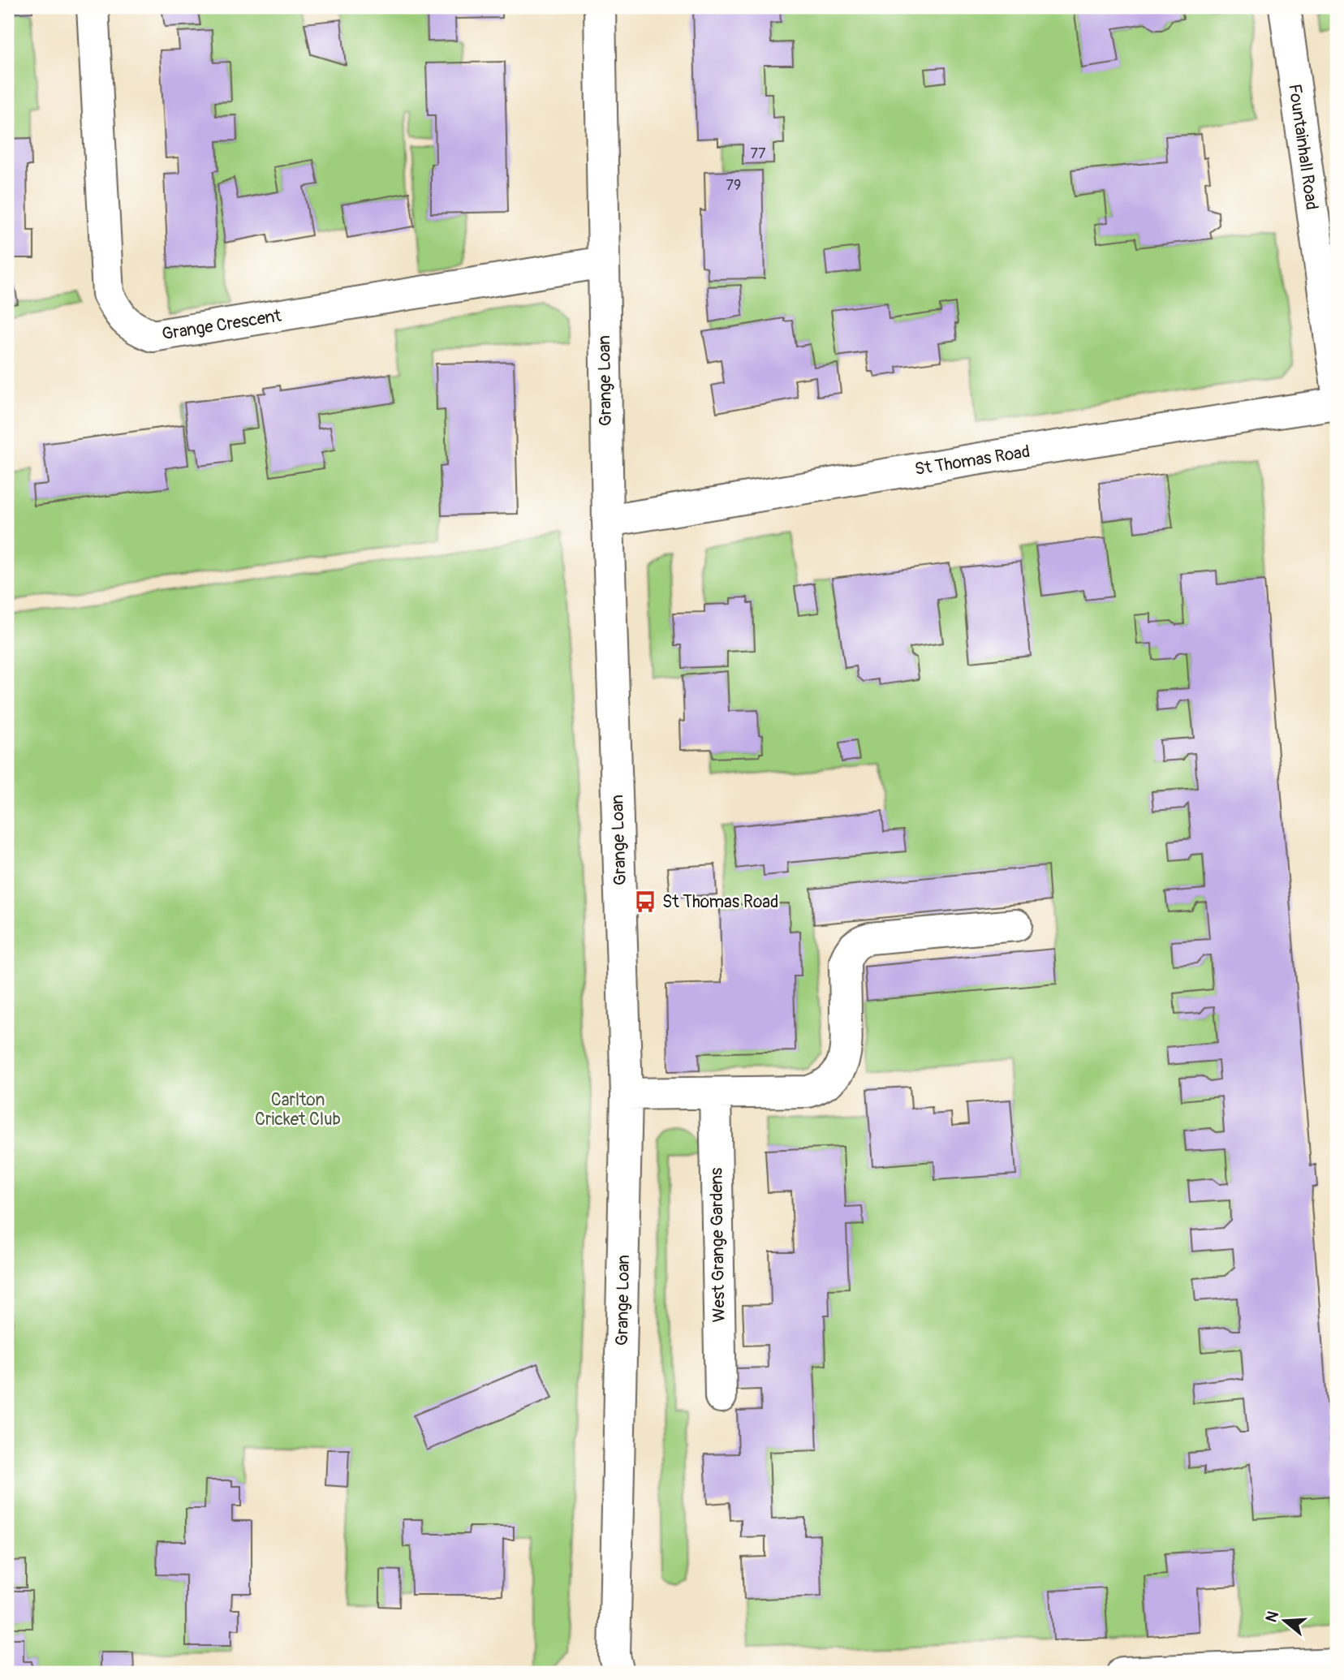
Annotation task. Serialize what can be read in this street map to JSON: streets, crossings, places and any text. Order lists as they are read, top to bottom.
{
  "streets": {
    "street": [
      "Fountainhall Road",
      "Grange Crescent",
      "Grange Loan",
      "St Thomas Road",
      "West Grange Gardens"
    ]
  },
  "crossings": [
    ["Grange Crescent", "Grange Loan"],
    ["Grange Loan", "St Thomas Road"]
  ],
  "parks": ["Carlton Cricket Club"],
  "places": {
    "bus stop": ["St Thomas Road"]
  },
  "house_numbers": ["77", "79"],
  "north": "left"
}
